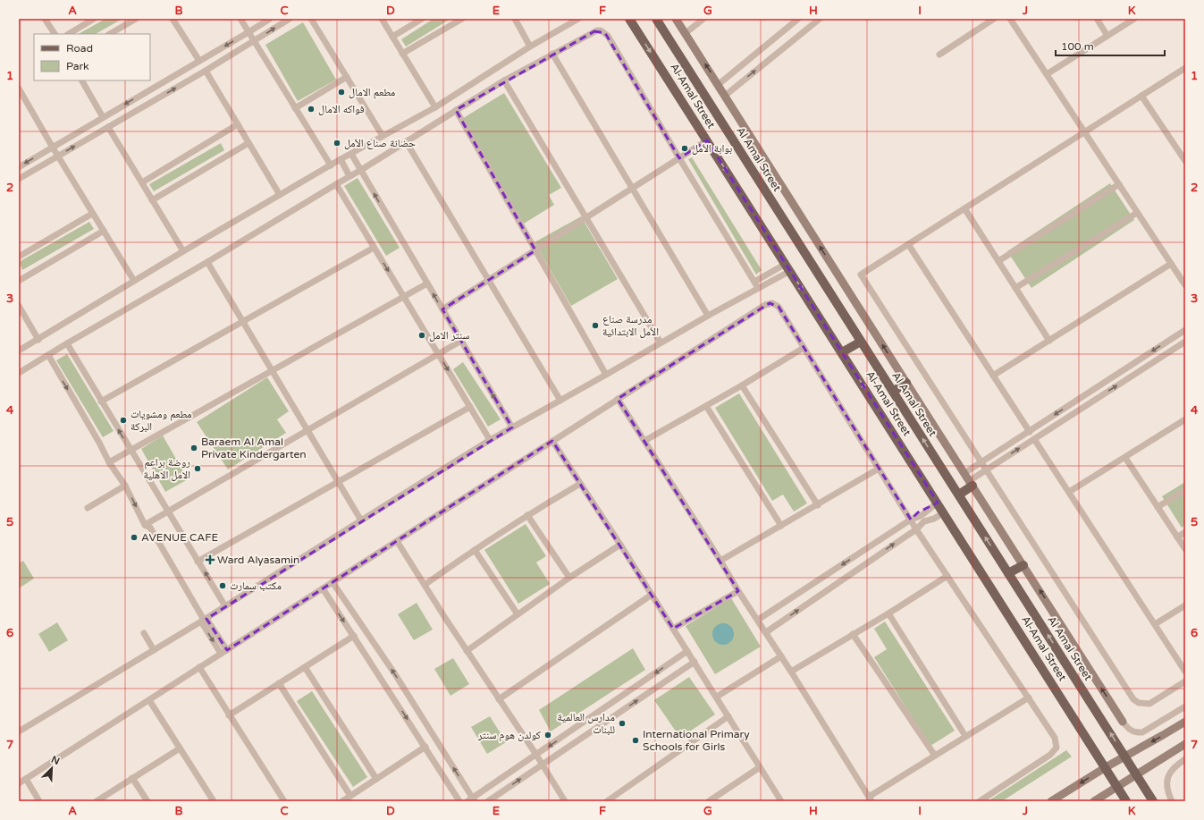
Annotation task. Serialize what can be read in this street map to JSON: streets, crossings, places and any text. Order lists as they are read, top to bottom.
{
  "streets": {
    "main road": ["Al-Amal Street", "Al Amal Street"]
  },
  "one_way": ["Al-Amal Street", "Al Amal Street"],
  "places": {
    "other": [
      "مطعم الامال",
      "فواكه الامال",
      "حضانة صناع الأمل",
      "بوابة الأمل",
      "مدرسة صناع الأمل الابتدائية",
      "سنتر الامل",
      "مطعم ومشويات البركة",
      "Baraem Al Amal Private Kindergarten",
      "روضة براعم الامل الاهلية",
      "AVENUE CAFE",
      "مكتب سمارت",
      "مدارس العالمية للبنات",
      "كولدن هوم سنتر",
      "International Primary Schools for Girls"
    ],
    "health": ["Ward Alyasamin"]
  },
  "legend": ["Road", "Park"],
  "scale_bar": "100 m",
  "north": "top right",
  "grid": {
    "columns": [
      "A",
      "B",
      "C",
      "D",
      "E",
      "F",
      "G",
      "H",
      "I",
      "J",
      "K"
    ],
    "rows": [
      "1",
      "2",
      "3",
      "4",
      "5",
      "6",
      "7"
    ]
  }
}
